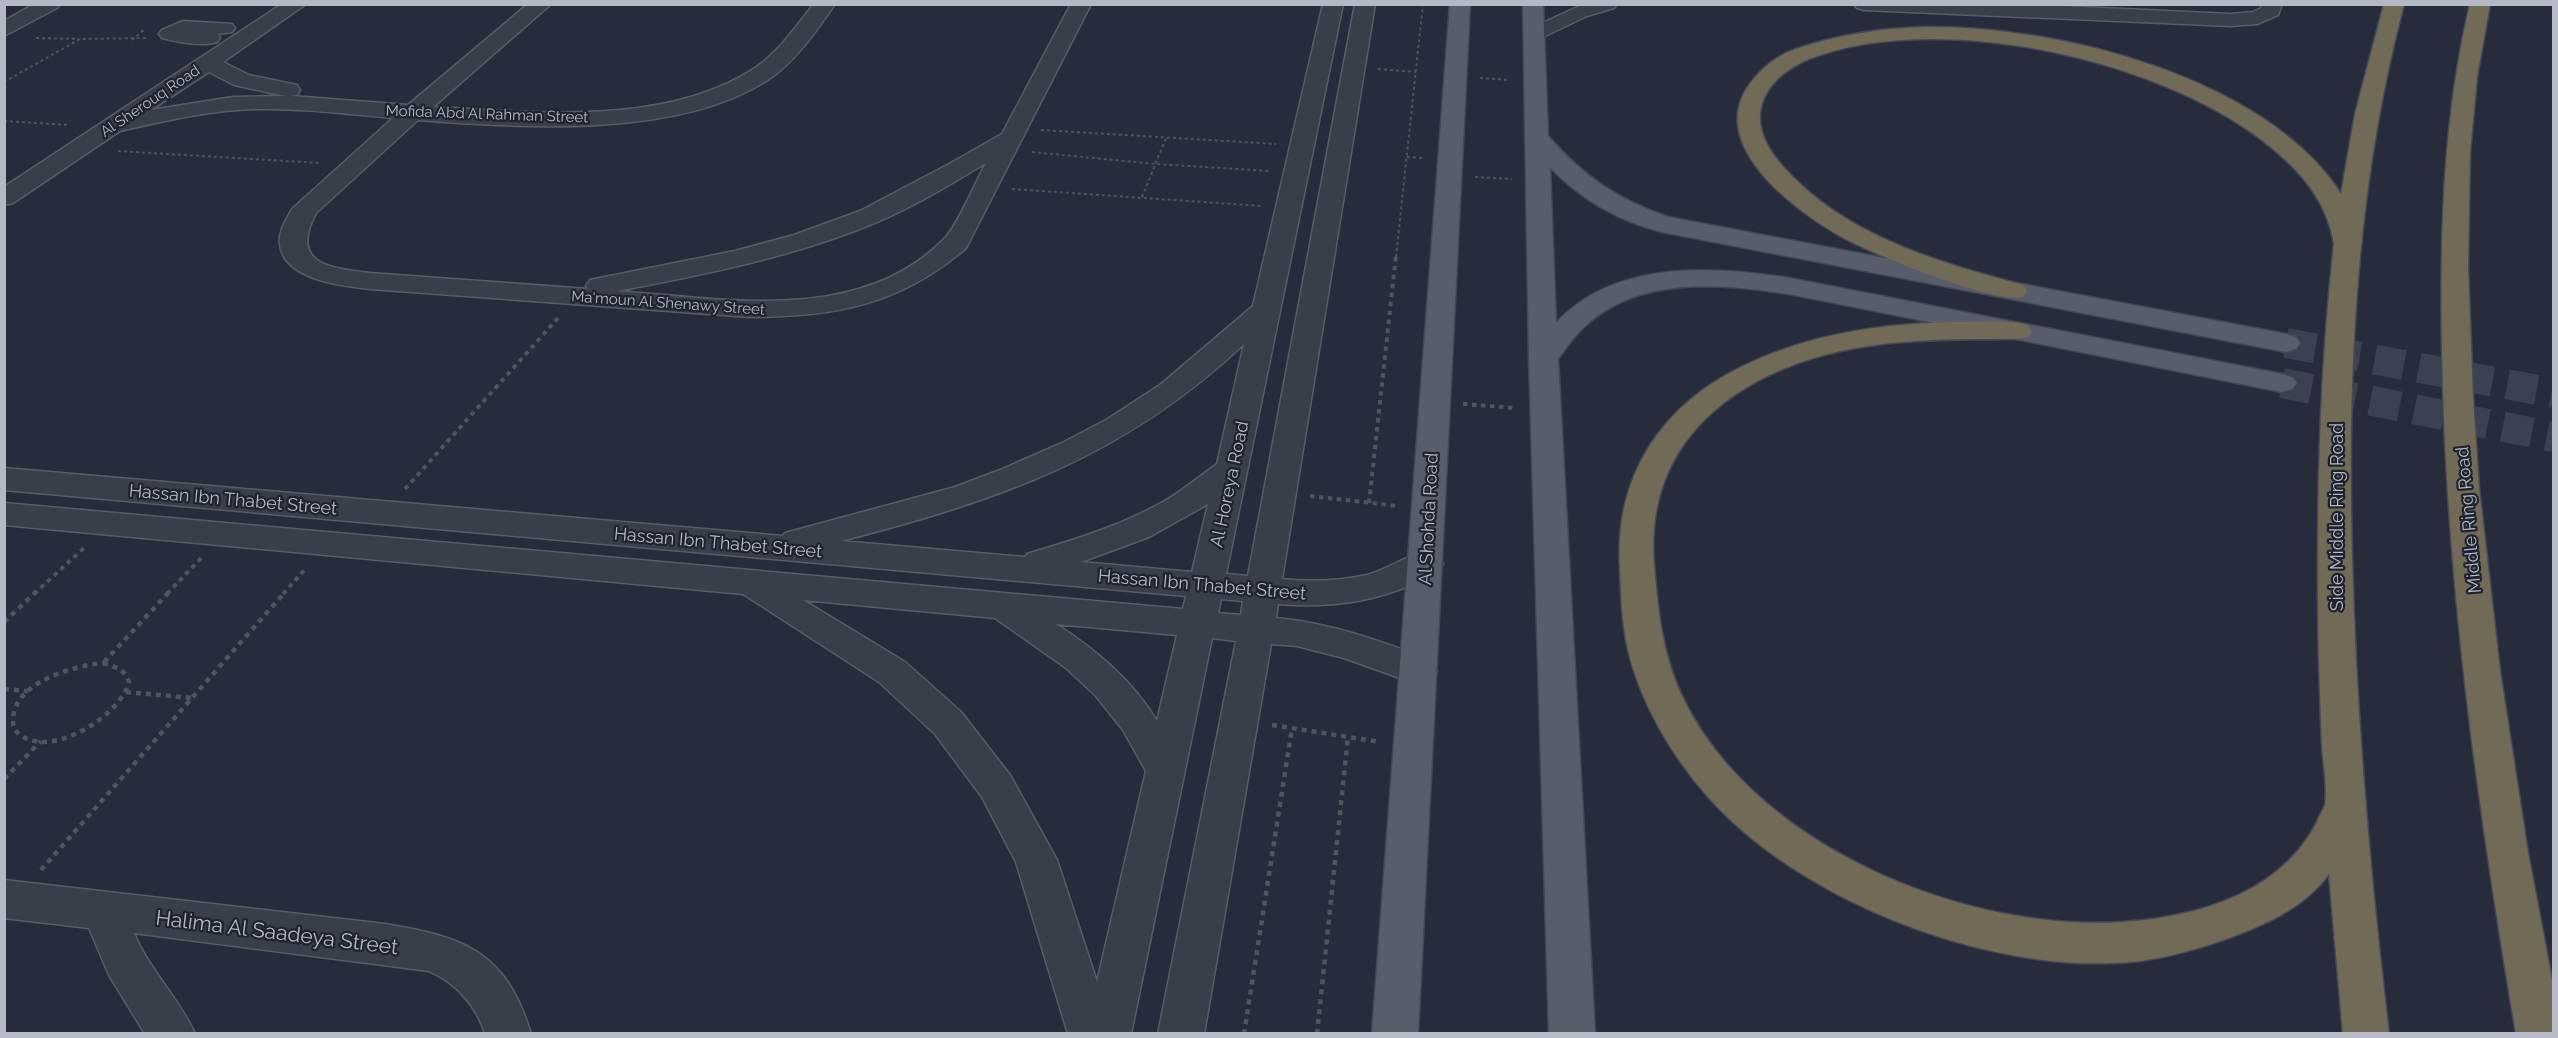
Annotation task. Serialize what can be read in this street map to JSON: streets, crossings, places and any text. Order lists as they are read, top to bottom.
{
  "streets": {
    "highway": ["Side Middle Ring Road", "Middle Ring Road"],
    "main road": ["Al Shohda Road"],
    "street": [
      "Al Sherouq Road",
      "Mofida Abd Al Rahman Street",
      "Ma'moun Al Shenawy Street",
      "Al Horeya Road",
      "Hassan Ibn Thabet Street",
      "Halima Al Saadeya Street"
    ]
  },
  "crossings": [
    ["Al Sherouq Road", "Mofida Abd Al Rahman Street"],
    ["Mofida Abd Al Rahman Street", "Ma'moun Al Shenawy Street"],
    ["Al Horeya Road", "Hassan Ibn Thabet Street"],
    ["Hassan Ibn Thabet Street", "Al Shohda Road"]
  ]
}
